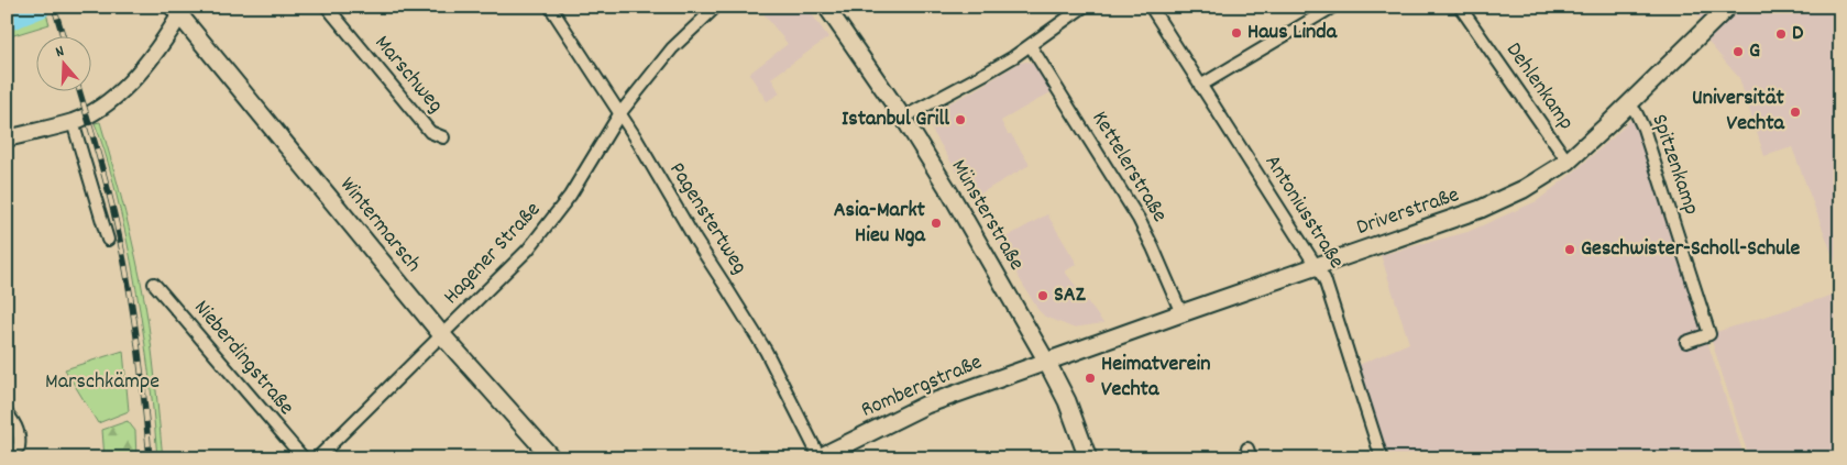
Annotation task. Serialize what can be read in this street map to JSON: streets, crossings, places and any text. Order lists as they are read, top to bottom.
{
  "streets": {
    "main road": [
      "Driverstraße",
      "Münsterstraße",
      "Wintermarsch",
      "Rombergstraße"
    ],
    "street": [
      "Marschweg",
      "Dehlenkamp",
      "Spitzenkamp",
      "Kettelerstraße",
      "Antoniusstraße",
      "Pagenstertweg",
      "Hagener Straße",
      "Nieberdingstraße"
    ]
  },
  "crossings": [
    ["Dehlenkamp", "Driverstraße"],
    ["Spitzenkamp", "Driverstraße"],
    ["Kettelerstraße", "Driverstraße"],
    ["Antoniusstraße", "Driverstraße"],
    ["Driverstraße", "Münsterstraße"],
    ["Driverstraße", "Rombergstraße"],
    ["Münsterstraße", "Rombergstraße"],
    ["Pagenstertweg", "Hagener Straße"],
    ["Pagenstertweg", "Rombergstraße"],
    ["Wintermarsch", "Hagener Straße"]
  ],
  "parks": ["Marschkämpe"],
  "places": [
    "Haus Linda",
    "D",
    "G",
    "Universität Vechta",
    "Istanbul Grill",
    "Asia-Markt Hieu Nga",
    "Geschwister-Scholl-Schule",
    "SAZ",
    "Heimatverein Vechta"
  ],
  "north": "top"
}
